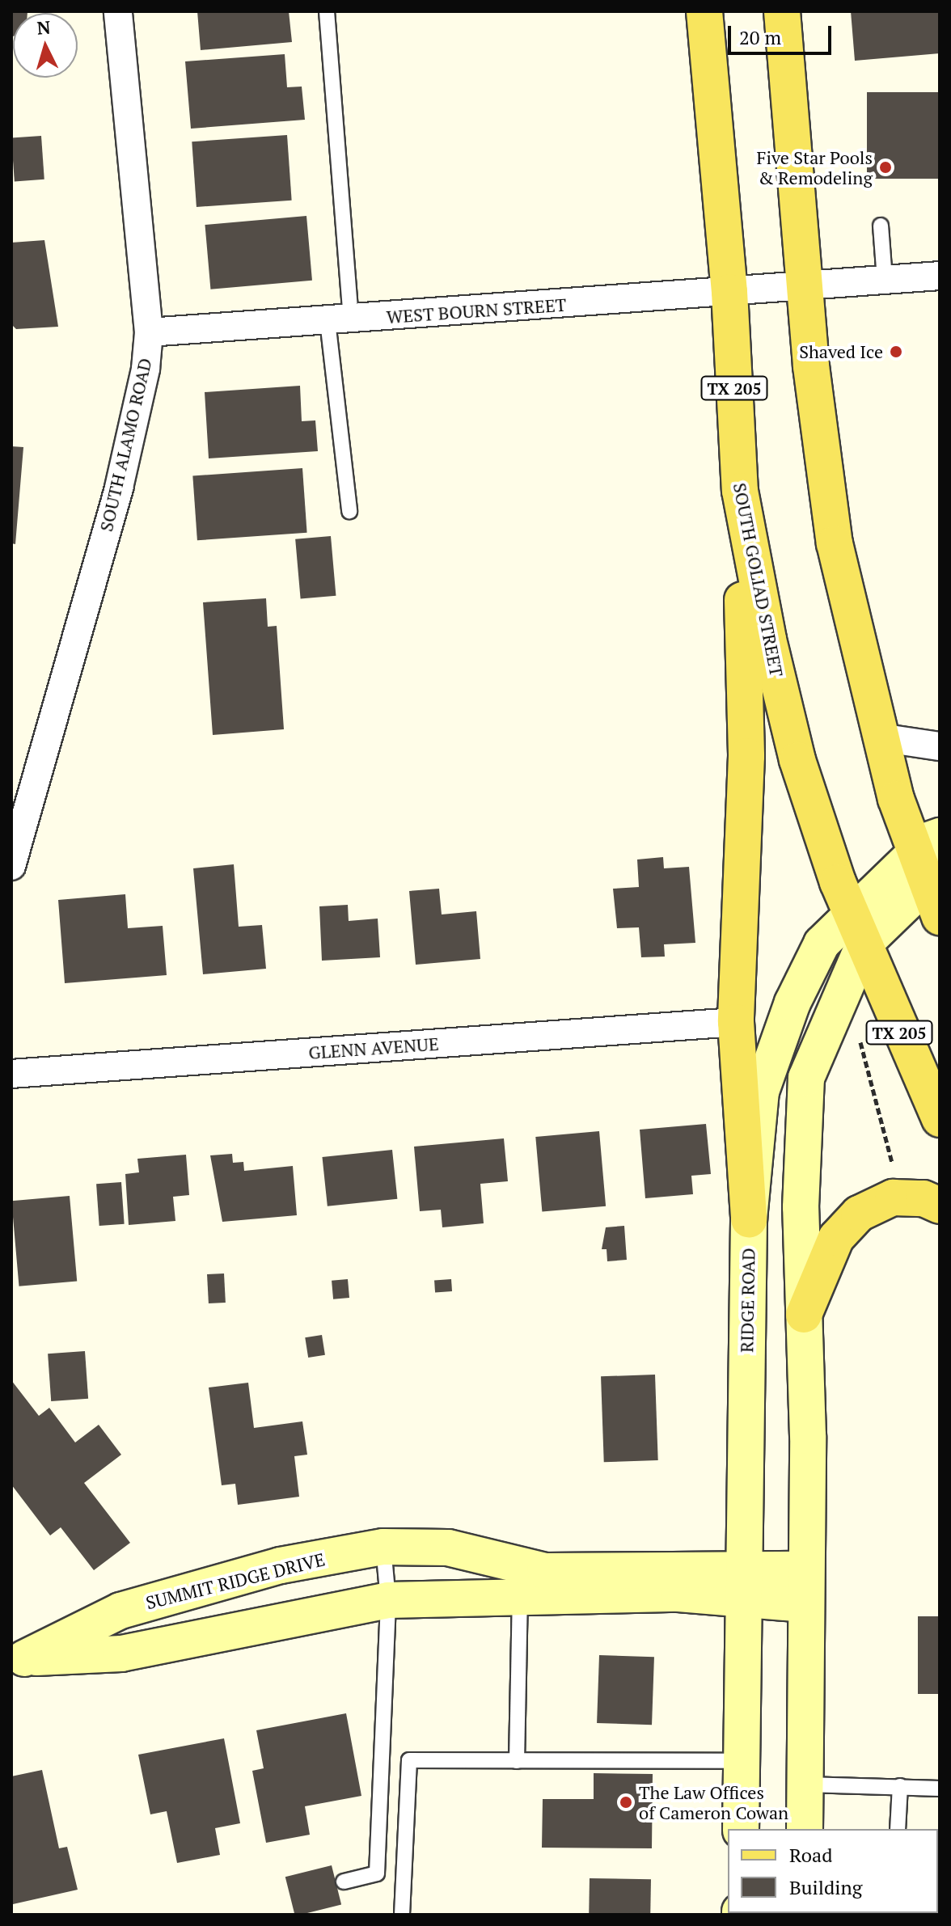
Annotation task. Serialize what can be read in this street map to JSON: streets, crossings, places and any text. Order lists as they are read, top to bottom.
{
  "streets": {
    "main road": [
      "TX 205",
      "SOUTH GOLIAD STREET",
      "RIDGE ROAD",
      "SUMMIT RIDGE DRIVE"
    ],
    "street": ["WEST BOURN STREET", "SOUTH ALAMO ROAD", "GLENN AVENUE"]
  },
  "crossings": [
    ["WEST BOURN STREET", "SOUTH ALAMO ROAD"],
    ["WEST BOURN STREET", "SOUTH GOLIAD STREET"],
    ["SOUTH GOLIAD STREET", "RIDGE ROAD"],
    ["RIDGE ROAD", "SUMMIT RIDGE DRIVE"]
  ],
  "places": ["Five Star Pools & Remodeling", "Shaved Ice", "The Law Offices of Cameron Cowan"],
  "legend": ["Road", "Building"],
  "scale_bar": "20 m",
  "north": "top"
}
